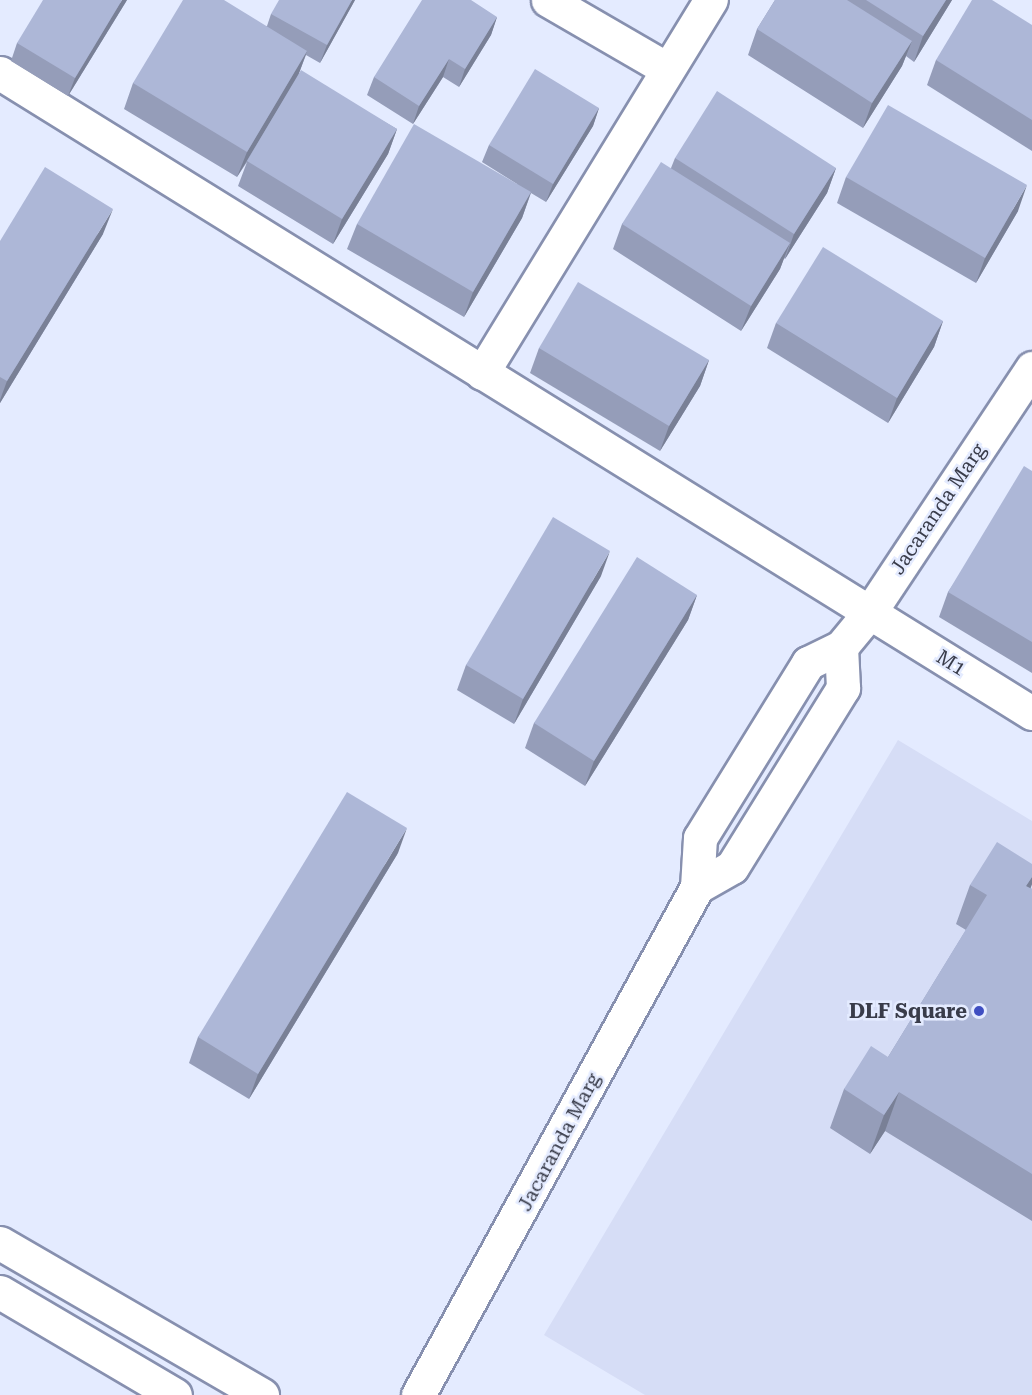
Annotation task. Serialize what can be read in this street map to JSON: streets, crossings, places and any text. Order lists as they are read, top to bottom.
{
  "streets": {
    "street": ["Jacaranda Marg", "M1"]
  },
  "crossings": [
    ["Jacaranda Marg", "M1"]
  ],
  "places": ["DLF Square"]
}
